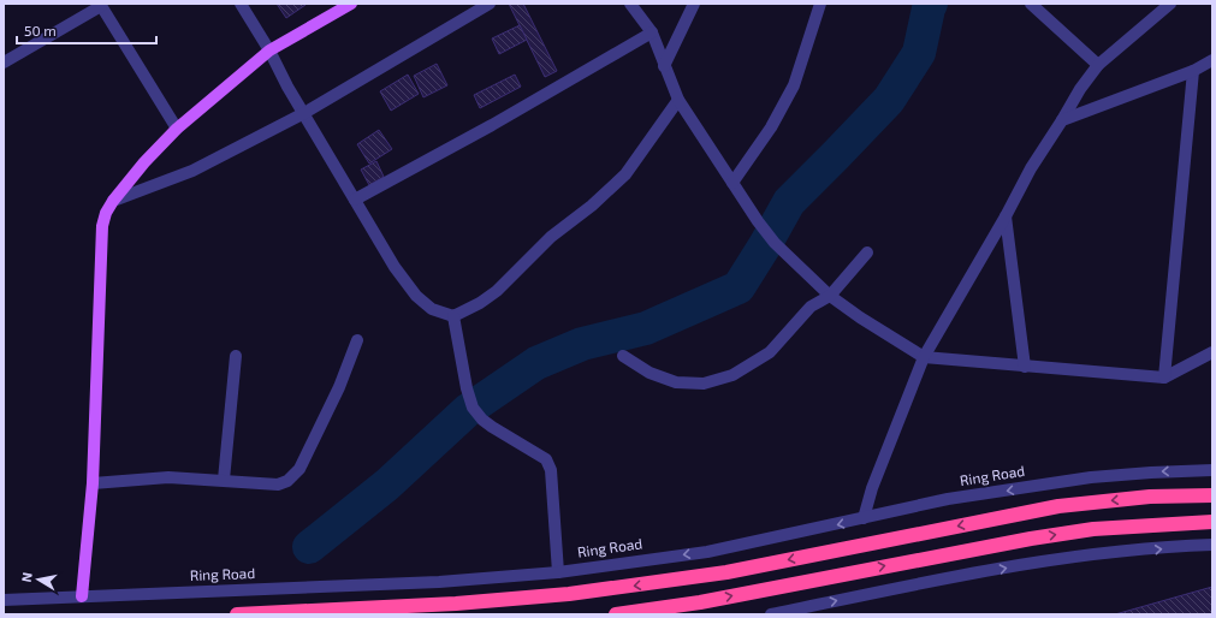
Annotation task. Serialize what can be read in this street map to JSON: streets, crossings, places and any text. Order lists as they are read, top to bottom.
{
  "streets": {
    "street": ["Ring Road"]
  },
  "scale_bar": "50 m",
  "north": "left"
}
